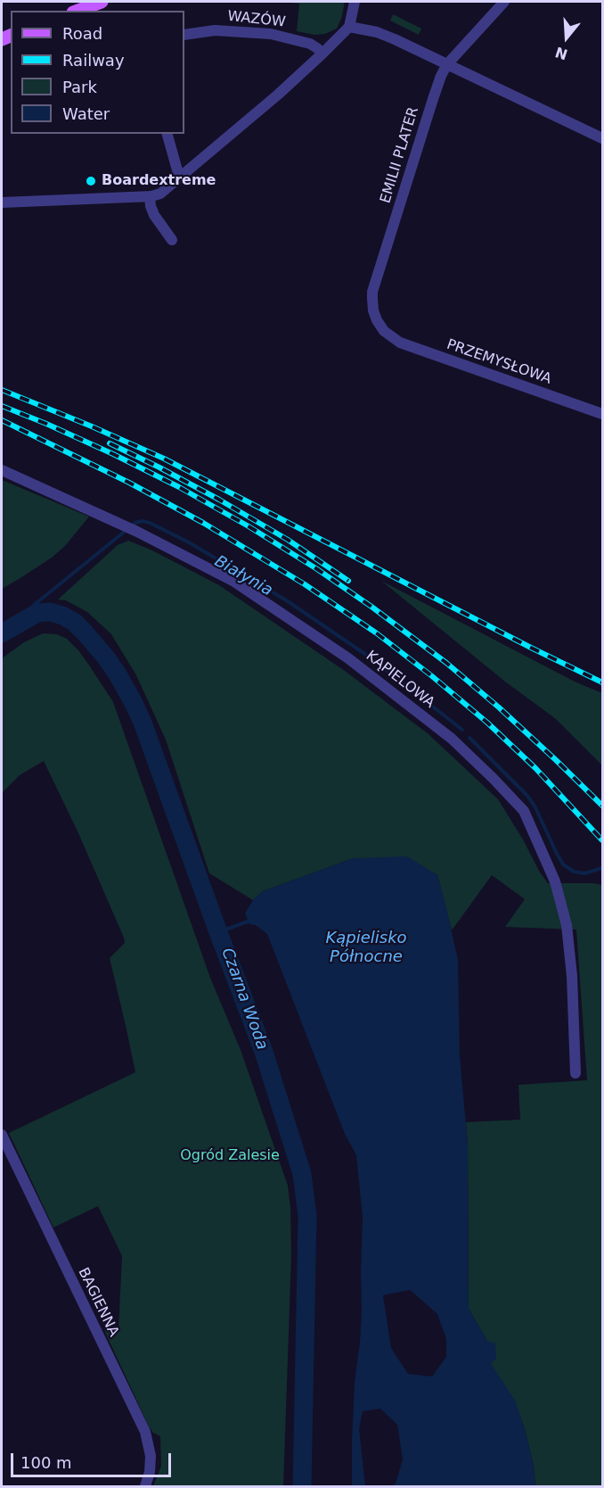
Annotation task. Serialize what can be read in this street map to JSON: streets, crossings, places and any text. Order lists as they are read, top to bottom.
{
  "streets": {
    "street": [
      "WAZÓW",
      "EMILII PLATER",
      "PRZEMYSŁOWA",
      "KĄPIELOWA",
      "BAGIENNA"
    ]
  },
  "crossings": [
    ["EMILII PLATER", "PRZEMYSŁOWA"]
  ],
  "water": ["Białynia", "Kąpielisko Północne", "Czarna Woda"],
  "parks": ["Ogród Zalesie"],
  "places": ["Boardextreme"],
  "legend": [
    "Road",
    "Railway",
    "Park",
    "Water"
  ],
  "scale_bar": "100 m",
  "north": "bottom"
}
